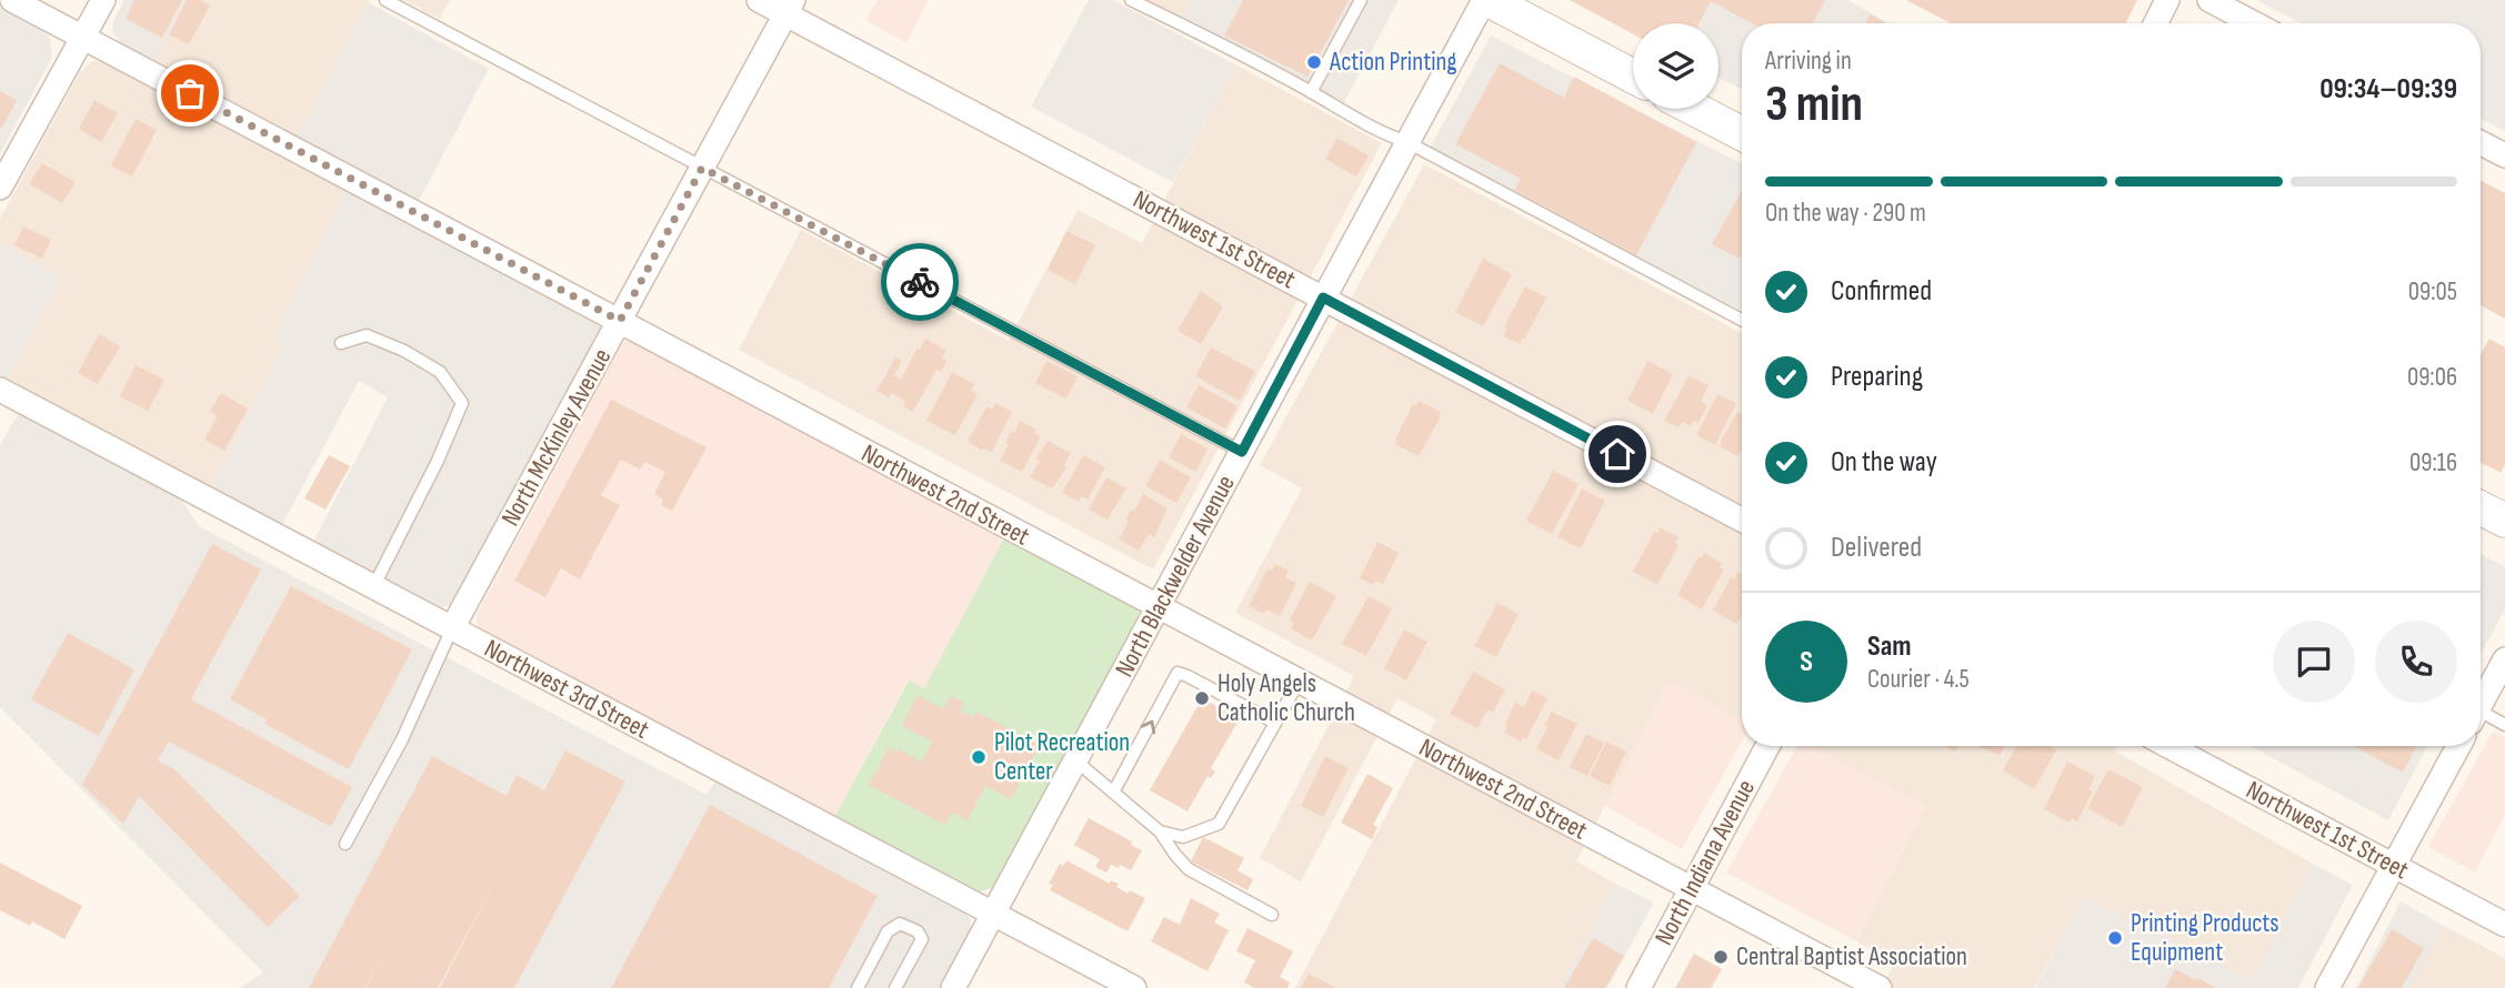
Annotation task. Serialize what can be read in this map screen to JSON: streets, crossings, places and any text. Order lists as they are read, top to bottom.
{
  "streets": {
    "street": [
      "Northwest 1st Street",
      "North McKinley Avenue",
      "Northwest 2nd Street",
      "North Blackwelder Avenue",
      "Northwest 3rd Street",
      "North Indiana Avenue"
    ]
  },
  "crossings": [
    ["Northwest 1st Street", "North McKinley Avenue"],
    ["Northwest 1st Street", "North Blackwelder Avenue"],
    ["North McKinley Avenue", "Northwest 2nd Street"],
    ["North McKinley Avenue", "Northwest 3rd Street"],
    ["Northwest 2nd Street", "North Blackwelder Avenue"],
    ["Northwest 2nd Street", "North Indiana Avenue"],
    ["North Blackwelder Avenue", "Northwest 3rd Street"]
  ],
  "places": [
    "Action Printing",
    "Holy Angels Catholic Church",
    "Pilot Recreation Center",
    "Printing Products Equipment",
    "Central Baptist Association"
  ],
  "page": {
    "heading": ["3 min", "Arriving in", "09:34–09:39"],
    "panel": ["Sam", "Courier · 4.5"],
    "bar": "On the way · 290 m",
    "list": [
      ["Confirmed", "09:05"],
      ["Preparing", "09:06"],
      ["On the way", "09:16"],
      "Delivered"
    ],
    "round": "S"
  }
}
